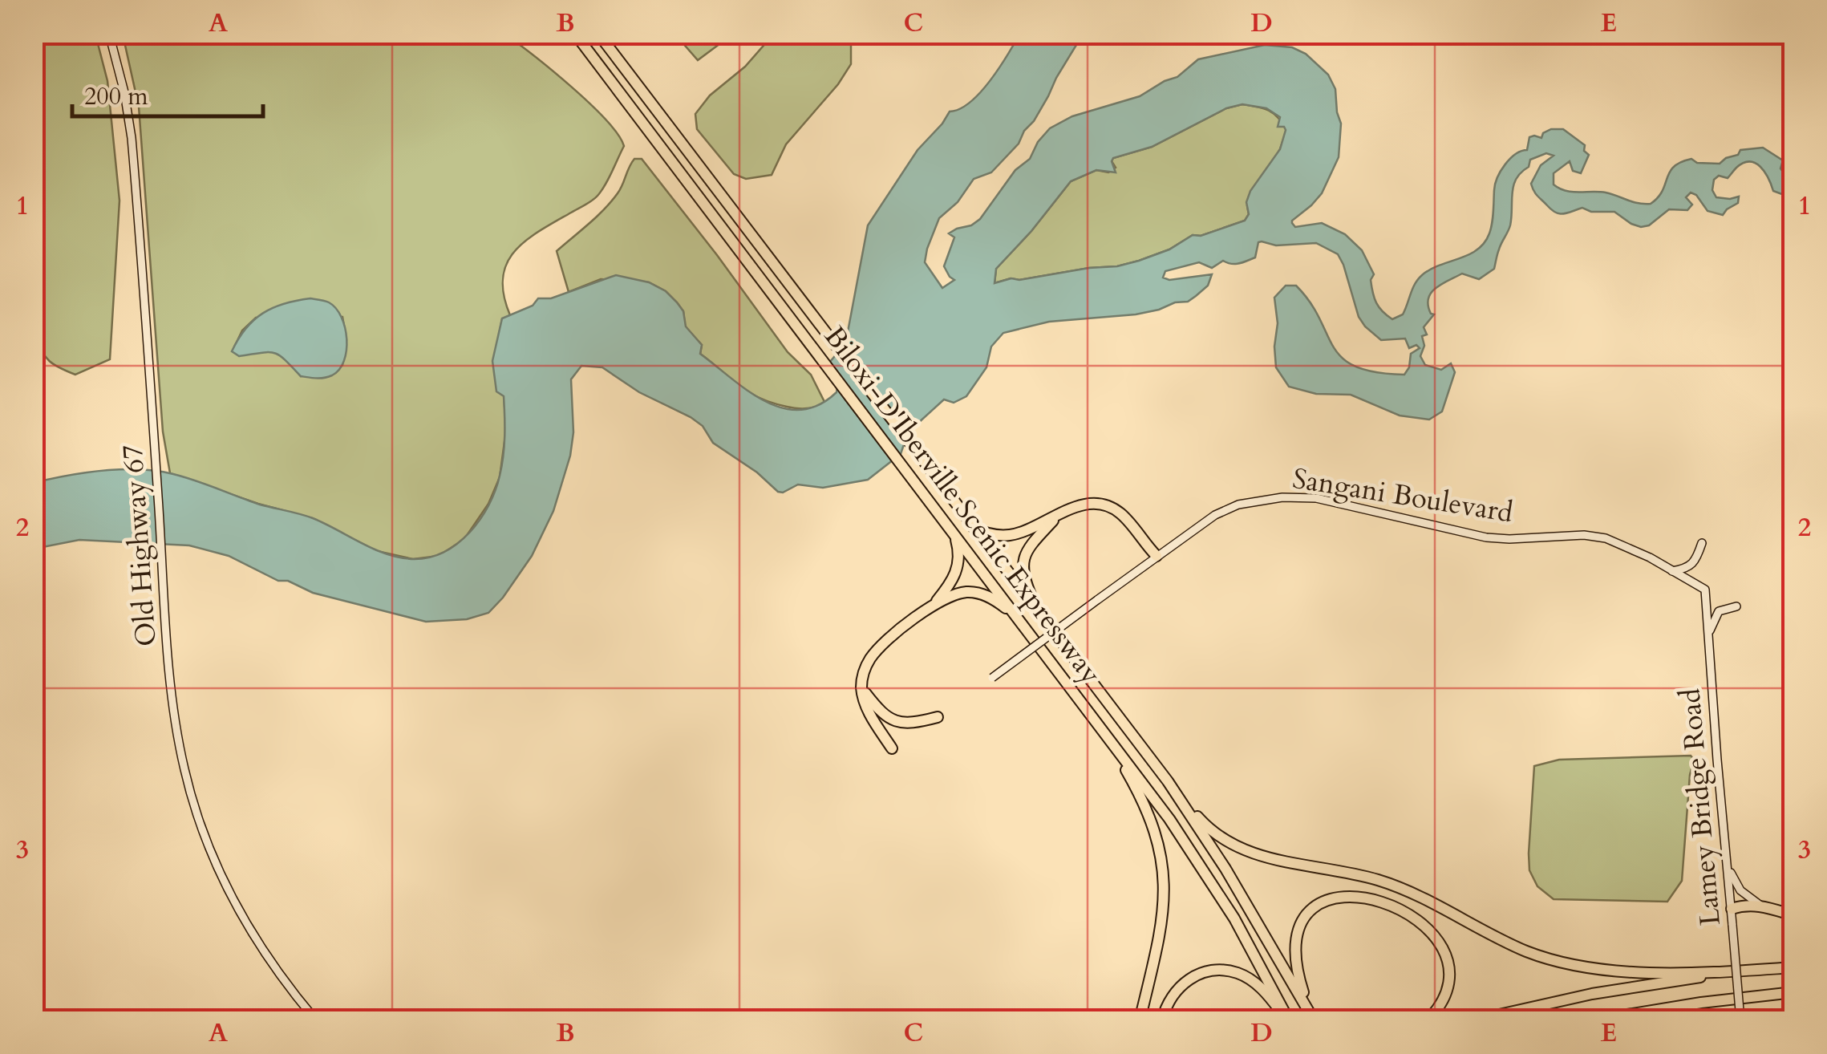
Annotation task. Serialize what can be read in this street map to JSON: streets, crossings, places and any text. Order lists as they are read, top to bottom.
{
  "streets": {
    "highway": ["Biloxi-D'Iberville Scenic Expressway"],
    "main road": ["Sangani Boulevard", "Old Highway 67", "Lamey Bridge Road"]
  },
  "crossings": [
    ["Sangani Boulevard", "Lamey Bridge Road"]
  ],
  "scale_bar": "200 m",
  "grid": {
    "columns": [
      "A",
      "B",
      "C",
      "D",
      "E"
    ],
    "rows": ["1", "2", "3"]
  }
}
